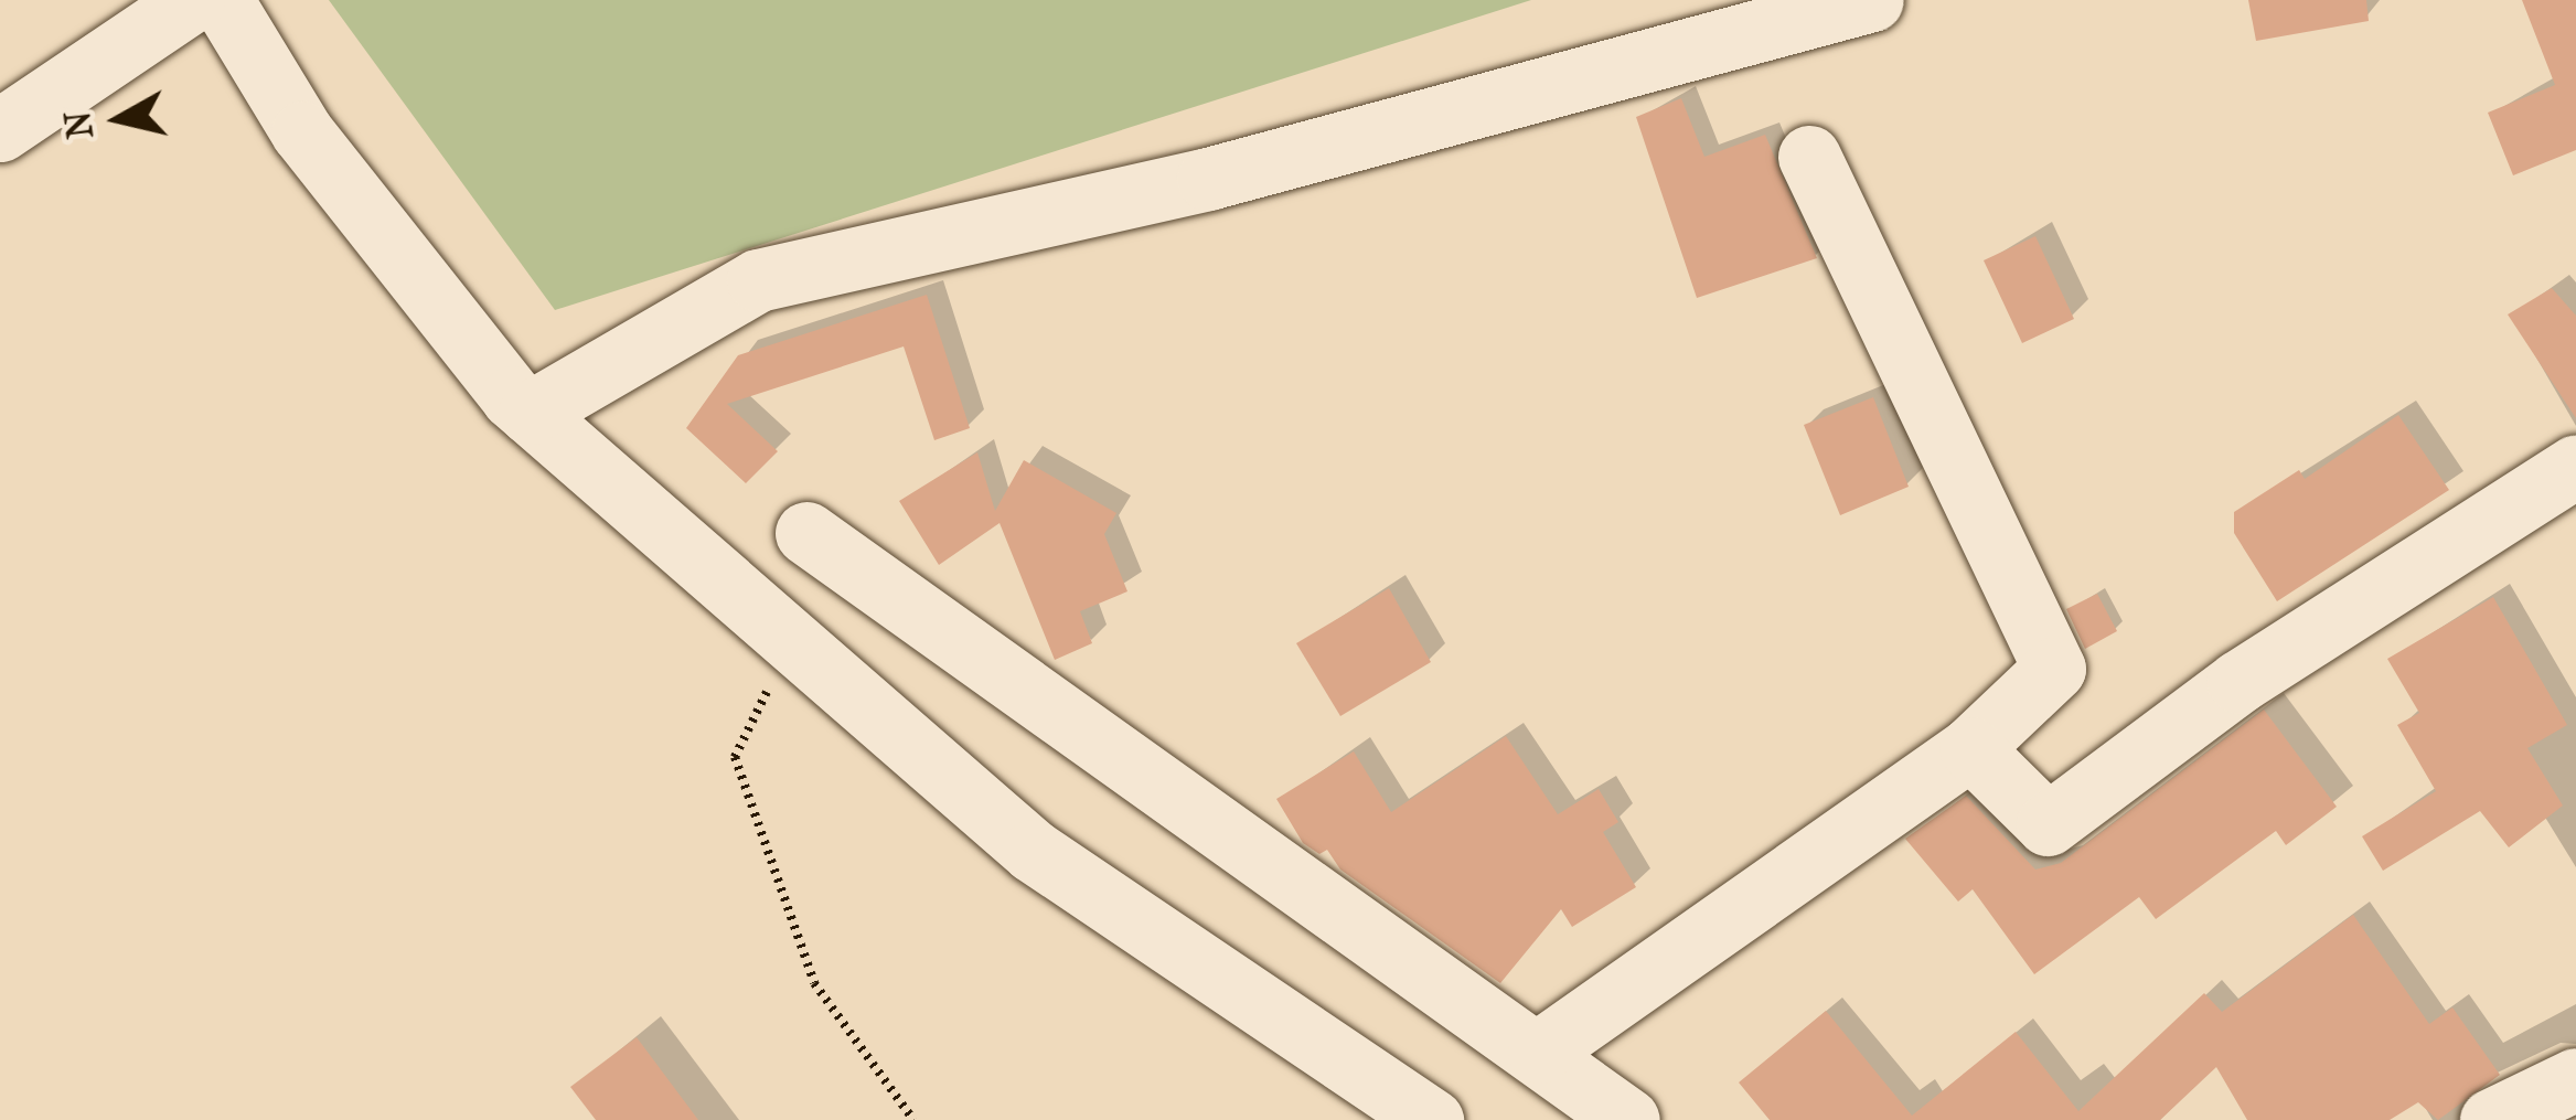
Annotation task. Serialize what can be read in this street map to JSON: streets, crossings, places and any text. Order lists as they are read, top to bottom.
{
  "north": "left"
}
